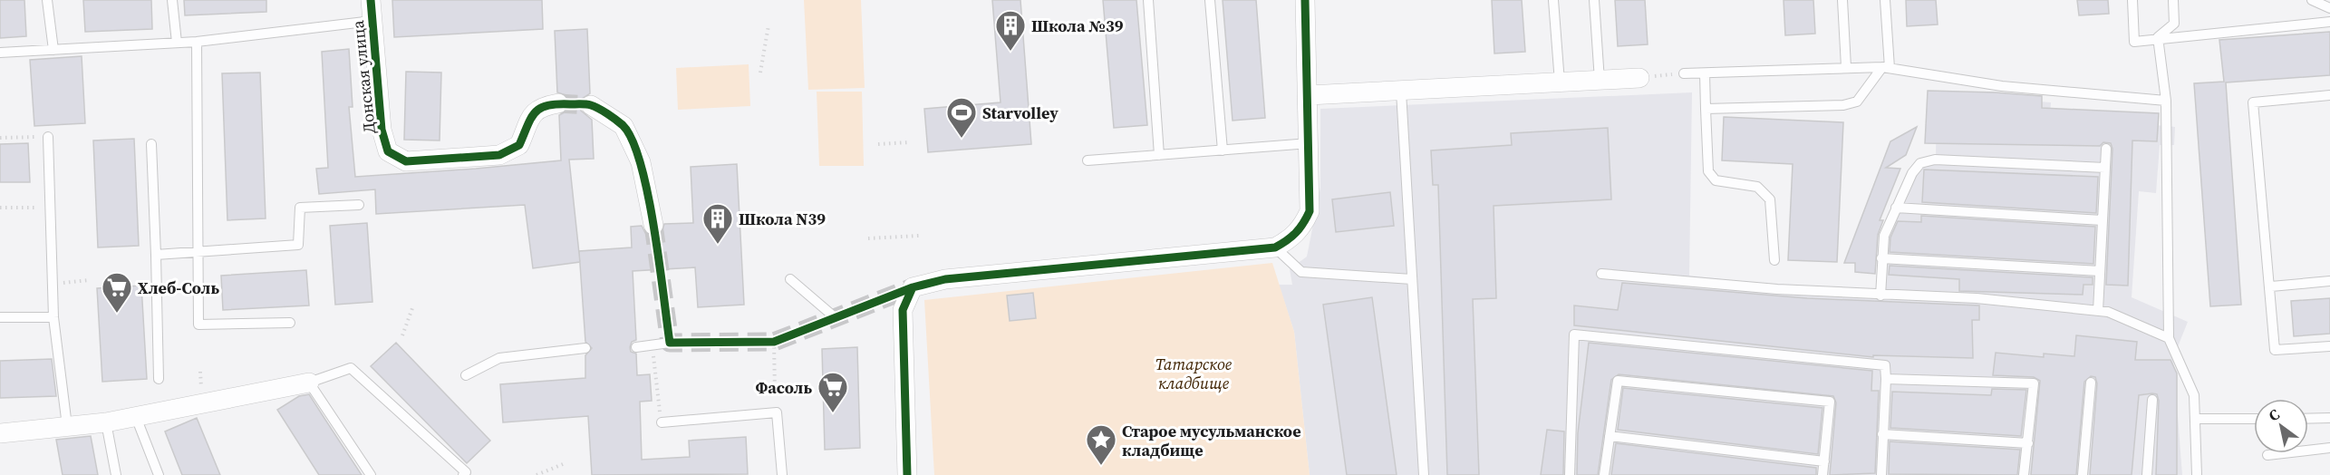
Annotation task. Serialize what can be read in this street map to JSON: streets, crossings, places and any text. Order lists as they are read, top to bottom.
{
  "streets": {
    "street": ["Донская улица"]
  },
  "parks": ["Татарское кладбище"],
  "places": {
    "building": ["Школа №39", "Школа N39"],
    "sports": ["Starvolley"],
    "supermarket": ["Хлеб-Соль", "Фасоль"],
    "place": ["Старое мусульманское кладбище"]
  },
  "north": "top left"
}
